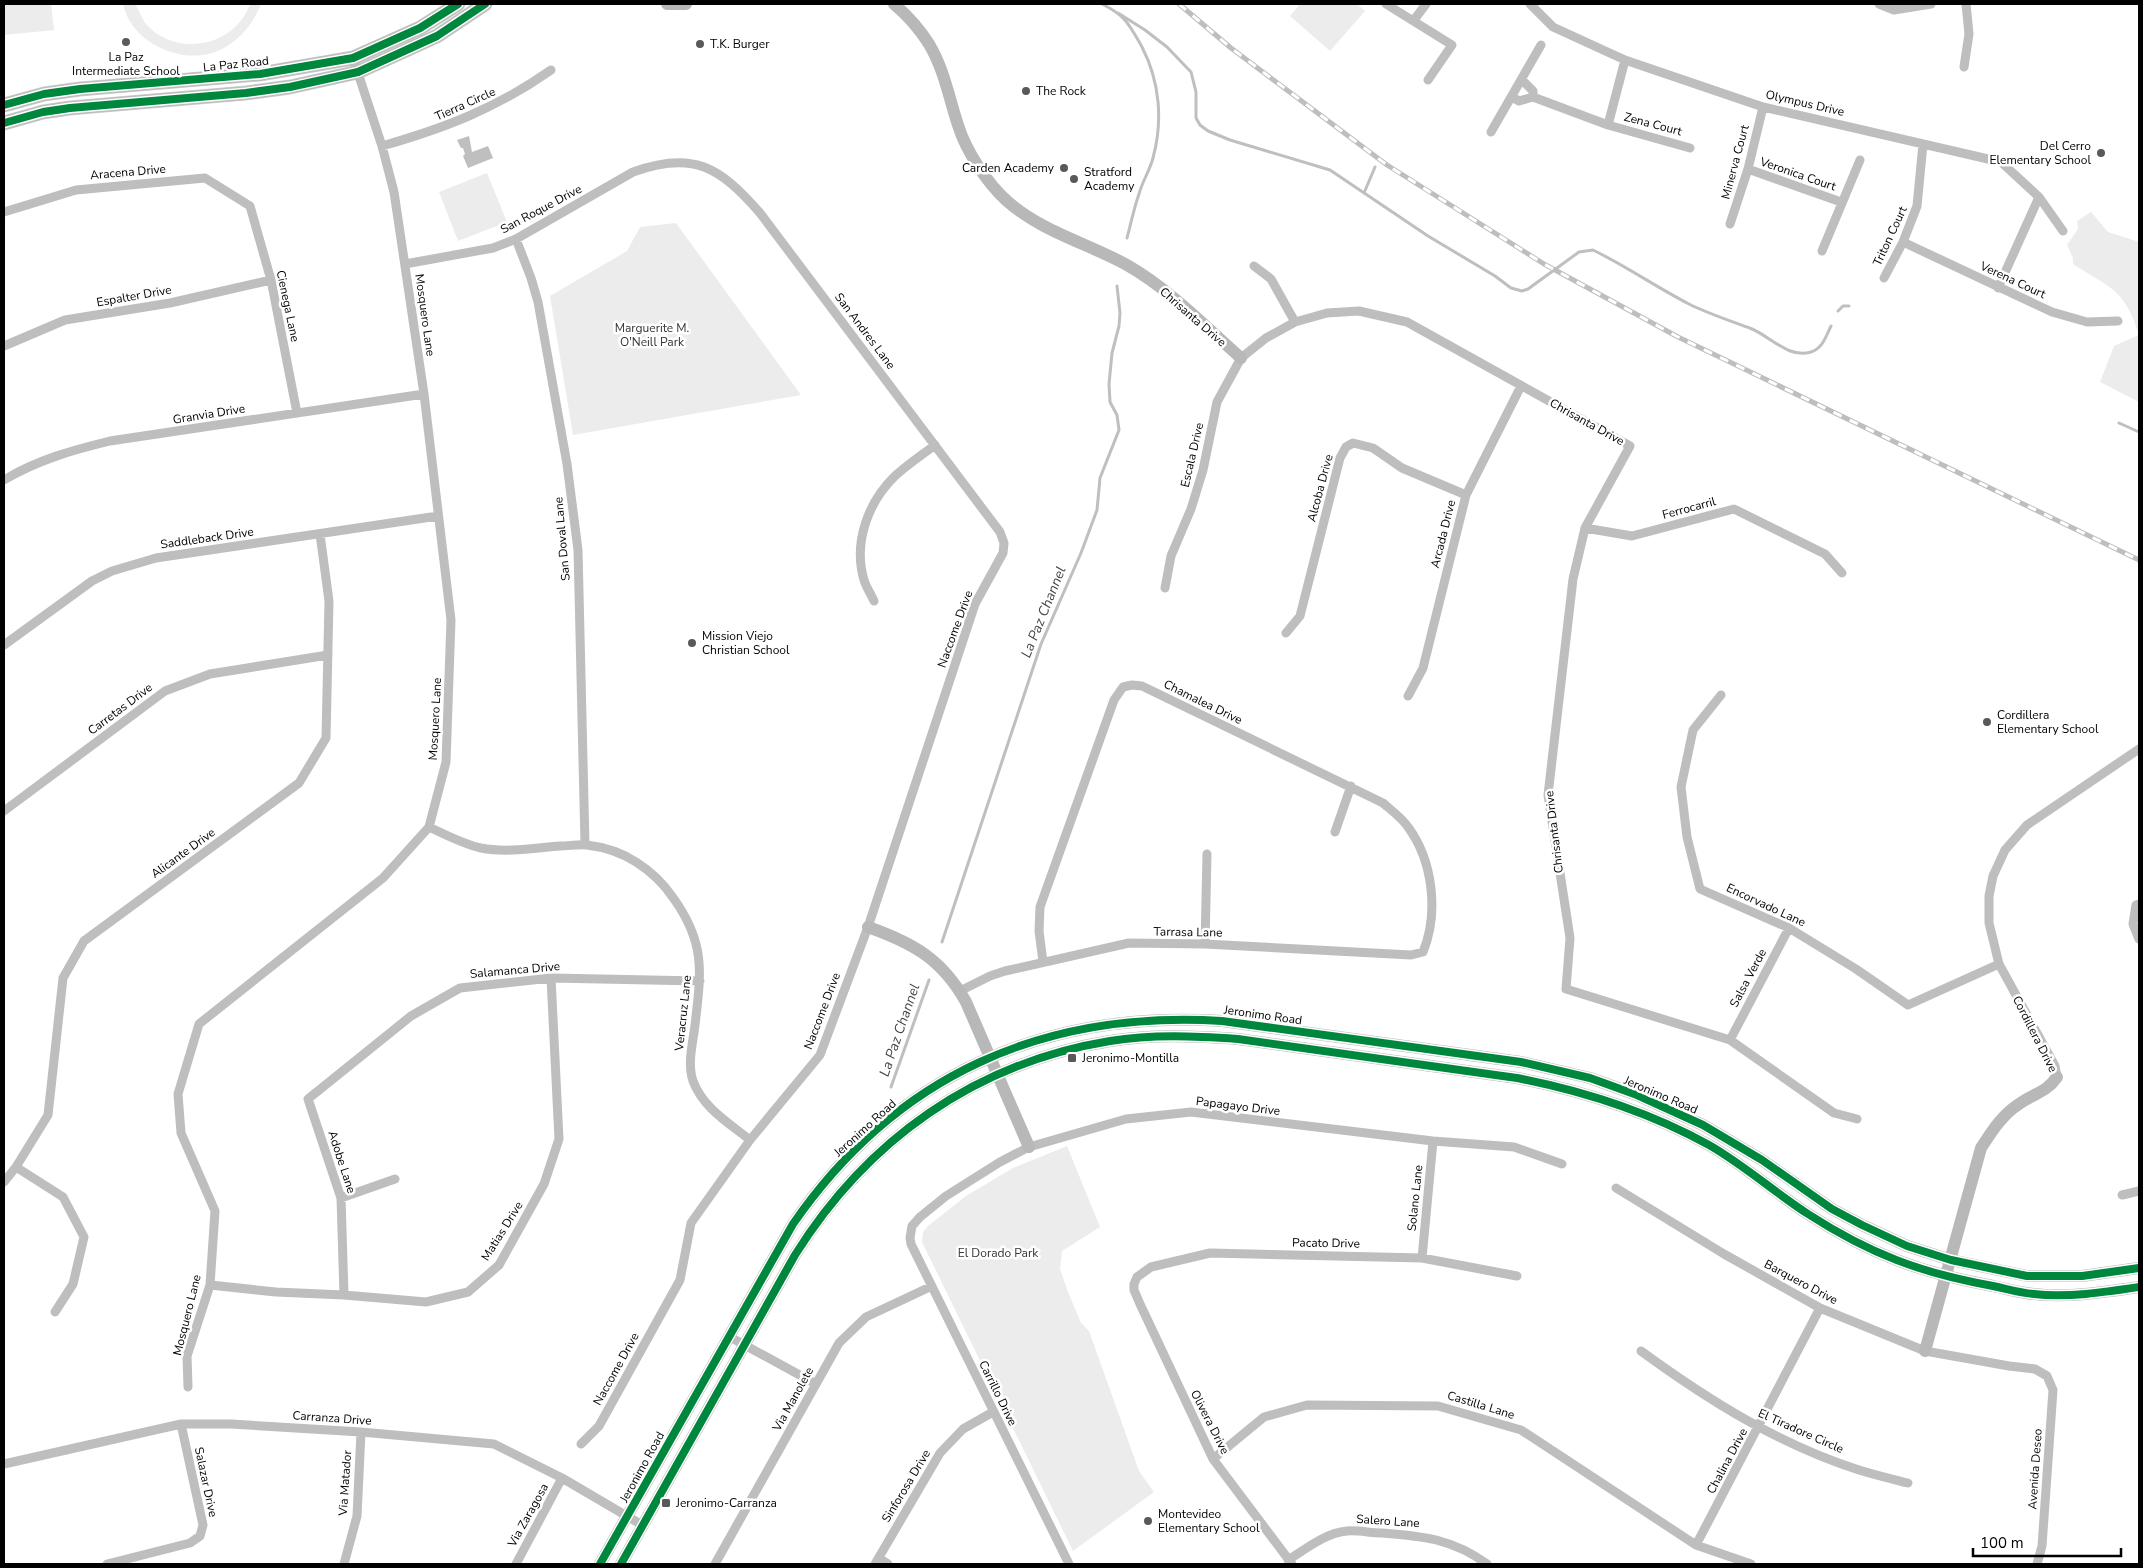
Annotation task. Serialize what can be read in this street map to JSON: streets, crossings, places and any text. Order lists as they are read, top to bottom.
{
  "streets": {
    "main road": [
      "La Paz Road",
      "Chrisanta Drive",
      "Jeronimo Road",
      "Cordillera Drive"
    ],
    "street": [
      "Olympus Drive",
      "Tierra Circle",
      "Zena Court",
      "Minerva Court",
      "Aracena Drive",
      "Veronica Court",
      "San Roque Drive",
      "Triton Court",
      "Verena Court",
      "Espalter Drive",
      "Cienega Lane",
      "Mosquero Lane",
      "San Andres Lane",
      "Granvia Drive",
      "Escala Drive",
      "Alcoba Drive",
      "Ferrocarril",
      "Arcada Drive",
      "Saddleback Drive",
      "San Doval Lane",
      "Naccome Drive",
      "Chamalea Drive",
      "Carretas Drive",
      "Alicante Drive",
      "Encorvado Lane",
      "Tarrasa Lane",
      "Salamanca Drive",
      "Salsa Verde",
      "Veracruz Lane",
      "Papagayo Drive",
      "Adobe Lane",
      "Solano Lane",
      "Matias Drive",
      "Pacato Drive",
      "Barquero Drive",
      "Carrillo Drive",
      "Via Manolete",
      "Castilla Lane",
      "Carranza Drive",
      "Olivera Drive",
      "El Tiradore Circle",
      "Chalina Drive",
      "Avenida Deseo",
      "Salazar Drive",
      "Via Matador",
      "Sinforosa Drive",
      "Via Zaragosa",
      "Salero Lane"
    ]
  },
  "crossings": [
    ["La Paz Road", "Mosquero Lane"],
    ["Olympus Drive", "Zena Court"],
    ["Olympus Drive", "Minerva Court"],
    ["Olympus Drive", "Triton Court"],
    ["Tierra Circle", "Mosquero Lane"],
    ["Minerva Court", "Veronica Court"],
    ["Aracena Drive", "Cienega Lane"],
    ["San Roque Drive", "Mosquero Lane"],
    ["San Roque Drive", "San Andres Lane"],
    ["San Roque Drive", "San Doval Lane"],
    ["Triton Court", "Verena Court"],
    ["Espalter Drive", "Cienega Lane"],
    ["Cienega Lane", "Granvia Drive"],
    ["Mosquero Lane", "Granvia Drive"],
    ["Mosquero Lane", "Saddleback Drive"],
    ["Mosquero Lane", "Veracruz Lane"],
    ["Mosquero Lane", "Matias Drive"],
    ["Chrisanta Drive", "Escala Drive"],
    ["Chrisanta Drive", "Ferrocarril"],
    ["Chrisanta Drive", "Arcada Drive"],
    ["Chrisanta Drive", "Salsa Verde"],
    ["San Andres Lane", "Naccome Drive"],
    ["Alcoba Drive", "Arcada Drive"],
    ["Saddleback Drive", "Alicante Drive"],
    ["San Doval Lane", "Veracruz Lane"],
    ["Naccome Drive", "Veracruz Lane"],
    ["Chamalea Drive", "Tarrasa Lane"],
    ["Carretas Drive", "Alicante Drive"],
    ["Encorvado Lane", "Salsa Verde"],
    ["Encorvado Lane", "Cordillera Drive"],
    ["Salamanca Drive", "Veracruz Lane"],
    ["Salamanca Drive", "Adobe Lane"],
    ["Salamanca Drive", "Matias Drive"],
    ["Jeronimo Road", "Cordillera Drive"],
    ["Jeronimo Road", "Carranza Drive"],
    ["Cordillera Drive", "Barquero Drive"],
    ["Papagayo Drive", "Solano Lane"],
    ["Papagayo Drive", "Carrillo Drive"],
    ["Adobe Lane", "Matias Drive"],
    ["Solano Lane", "Pacato Drive"],
    ["Pacato Drive", "Olivera Drive"],
    ["Barquero Drive", "Chalina Drive"],
    ["Barquero Drive", "Avenida Deseo"],
    ["Carrillo Drive", "Via Manolete"],
    ["Carrillo Drive", "Sinforosa Drive"],
    ["Castilla Lane", "Olivera Drive"],
    ["Castilla Lane", "Chalina Drive"],
    ["Carranza Drive", "Salazar Drive"],
    ["Carranza Drive", "Via Matador"],
    ["Carranza Drive", "Via Zaragosa"],
    ["Olivera Drive", "Salero Lane"],
    ["El Tiradore Circle", "Chalina Drive"]
  ],
  "water": ["La Paz Channel"],
  "parks": ["Marguerite M. O'Neill Park", "El Dorado Park"],
  "places": {
    "other": [
      "La Paz Intermediate School",
      "T.K. Burger",
      "The Rock",
      "Del Cerro Elementary School",
      "Carden Academy",
      "Stratford Academy",
      "Mission Viejo Christian School",
      "Cordillera Elementary School",
      "Montevideo Elementary School"
    ],
    "transit": ["Jeronimo-Montilla", "Jeronimo-Carranza"]
  },
  "scale_bar": "100 m"
}
